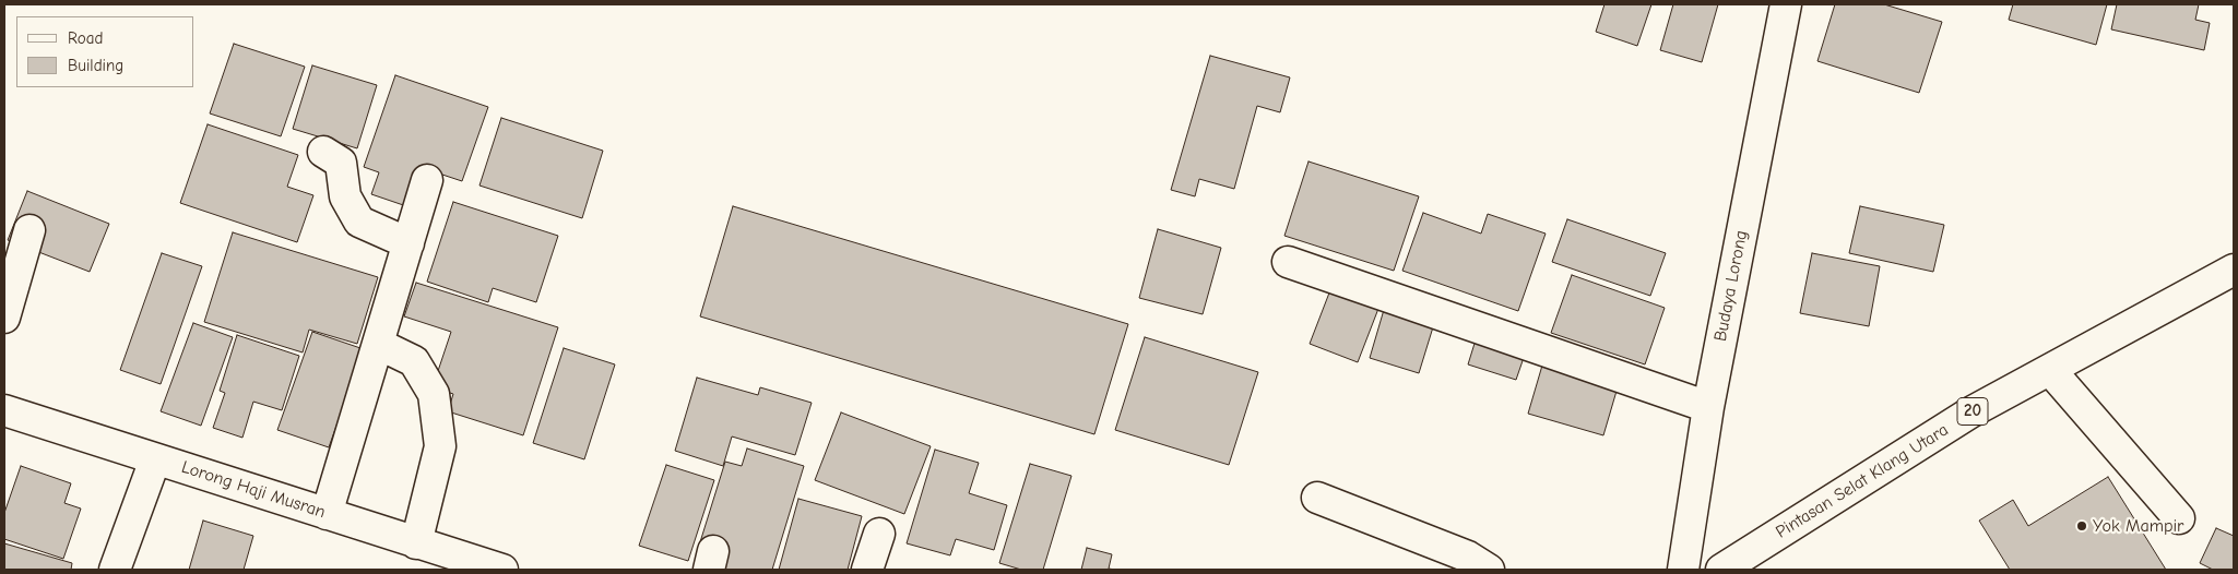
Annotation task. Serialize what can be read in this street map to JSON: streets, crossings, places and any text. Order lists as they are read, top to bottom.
{
  "streets": {
    "main road": [
      "Budaya Lorong",
      "20",
      "Pintasan Selat Klang Utara",
      "Lorong Haji Musran"
    ]
  },
  "places": ["Yok Mampir"],
  "legend": ["Road", "Building"]
}
